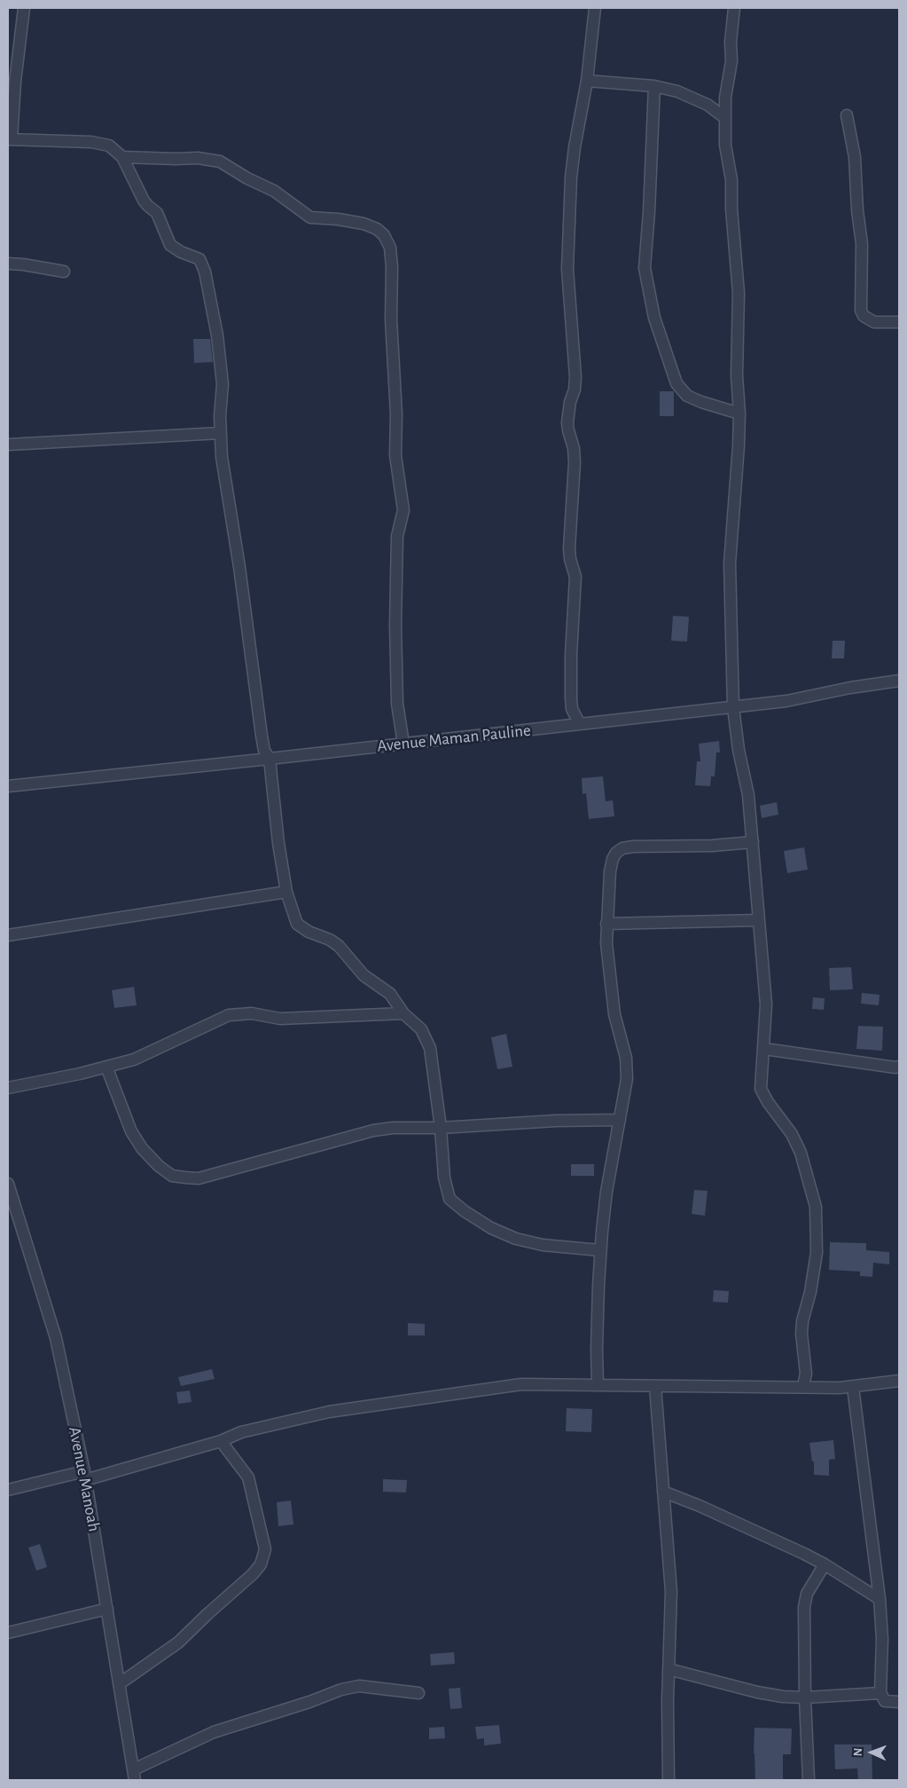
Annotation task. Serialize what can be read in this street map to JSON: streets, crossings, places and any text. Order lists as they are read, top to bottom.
{
  "streets": {
    "street": ["Avenue Maman Pauline", "Avenue Manoah"]
  },
  "north": "left"
}
